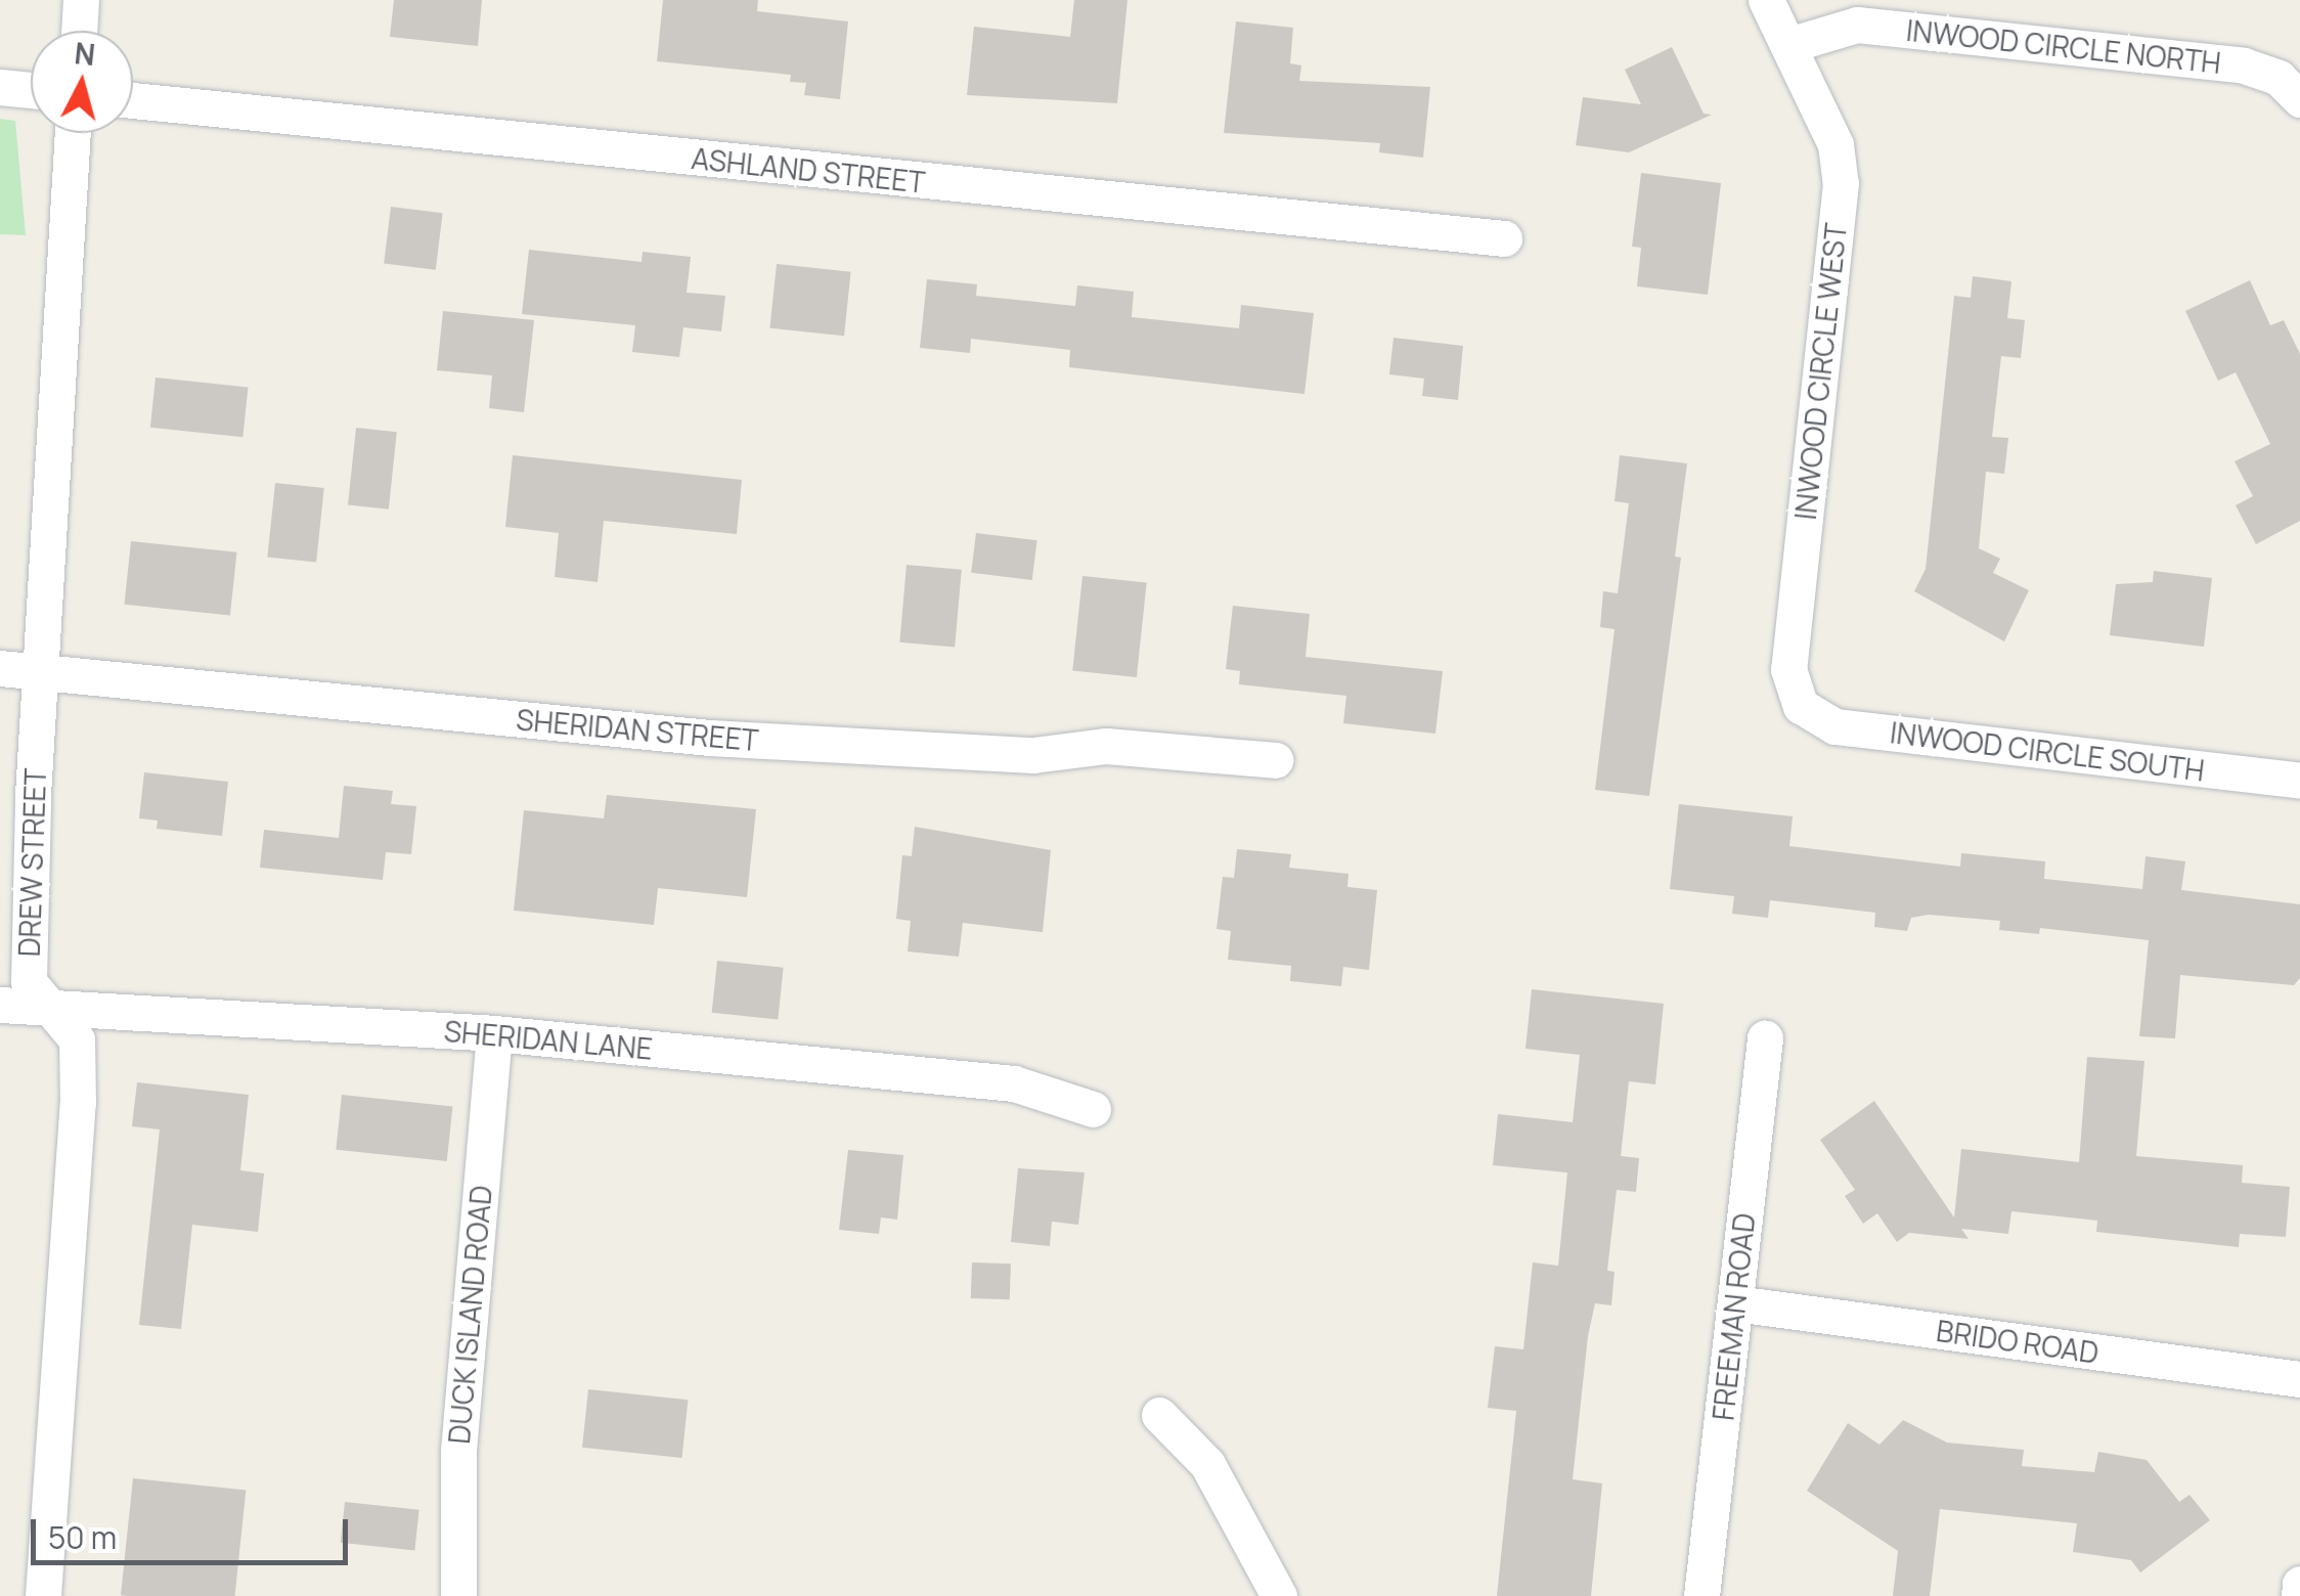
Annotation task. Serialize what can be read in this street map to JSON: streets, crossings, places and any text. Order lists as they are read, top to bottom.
{
  "streets": {
    "street": [
      "INWOOD CIRCLE NORTH",
      "ASHLAND STREET",
      "INWOOD CIRCLE WEST",
      "SHERIDAN STREET",
      "INWOOD CIRCLE SOUTH",
      "DREW STREET",
      "SHERIDAN LANE",
      "DUCK ISLAND ROAD",
      "FREEMAN ROAD",
      "BRIDO ROAD"
    ]
  },
  "crossings": [
    ["INWOOD CIRCLE NORTH", "INWOOD CIRCLE WEST"],
    ["INWOOD CIRCLE WEST", "INWOOD CIRCLE SOUTH"],
    ["SHERIDAN STREET", "DREW STREET"],
    ["DREW STREET", "SHERIDAN LANE"],
    ["SHERIDAN LANE", "DUCK ISLAND ROAD"],
    ["FREEMAN ROAD", "BRIDO ROAD"]
  ],
  "scale_bar": "50 m",
  "north": "top"
}
